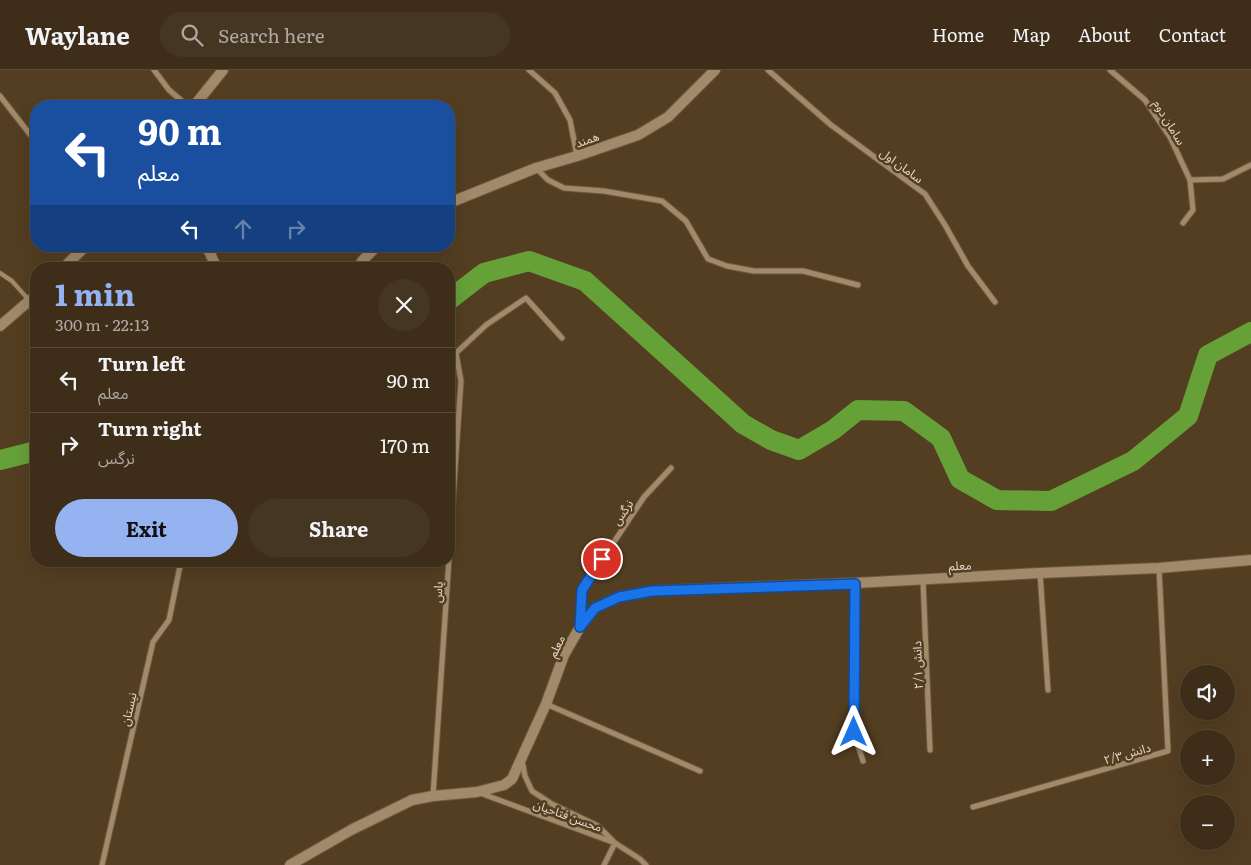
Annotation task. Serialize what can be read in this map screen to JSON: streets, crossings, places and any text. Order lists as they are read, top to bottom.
{
  "streets": {
    "main road": ["همند", "معلم"],
    "street": [
      "سامان دوم",
      "سامان اول",
      "نرگس",
      "یاس",
      "دانش ۲/۱",
      "نیستان",
      "دانش ۲/۳",
      "محسن فتاحیان"
    ]
  },
  "crossings": [
    ["نرگس", "معلم"],
    ["معلم", "یاس"],
    ["معلم", "دانش ۲/۱"],
    ["معلم", "دانش ۲/۳"],
    ["معلم", "محسن فتاحیان"]
  ],
  "page": {
    "header": "Waylane",
    "search": "Search here",
    "nav": [
      "Home",
      "Map",
      "About",
      "Contact"
    ],
    "turn": ["90 m", "معلم"],
    "heading": ["1 min", "300 m · 22:13"],
    "list": [
      {
        "name": "Turn left",
        "note": "معلم",
        "value": "90 m"
      },
      {
        "name": "Turn right",
        "note": "نرگس",
        "value": "170 m"
      }
    ],
    "buttons": ["Exit", "Share"],
    "map_buttons": ["+", "−"]
  }
}
